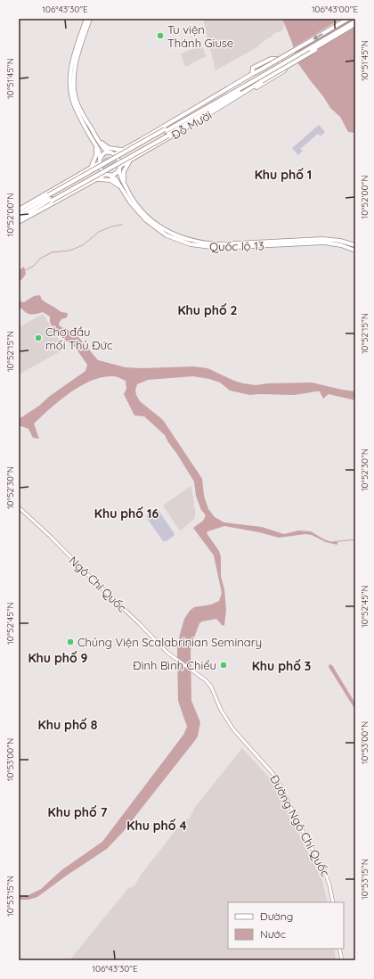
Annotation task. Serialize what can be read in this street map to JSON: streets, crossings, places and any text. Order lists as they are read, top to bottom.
{
  "streets": {
    "highway": ["Đỗ Mười", "Quốc lộ 13"],
    "main road": ["Ngô Chí Quốc", "Đường Ngô Chí Quốc"]
  },
  "crossings": [
    ["Đỗ Mười", "Quốc lộ 13"],
    ["Ngô Chí Quốc", "Đường Ngô Chí Quốc"]
  ],
  "districts": [
    "Khu phố 1",
    "Khu phố 2",
    "Khu phố 16",
    "Khu phố 9",
    "Khu phố 3",
    "Khu phố 8",
    "Khu phố 7",
    "Khu phố 4"
  ],
  "places": [
    "Tu viện Thánh Giuse",
    "Chợ đầu mối Thủ Đức",
    "Chủng Viện Scalabrinian Seminary",
    "Đình Bình Chiểu"
  ],
  "legend": ["Đường", "Nước"],
  "coordinates": [
    "106°43'30\"E",
    "106°43'00\"E",
    "10°51'45\"N",
    "10°52'00\"N",
    "10°52'15\"N",
    "10°52'30\"N",
    "10°52'45\"N",
    "10°53'00\"N",
    "10°53'15\"N"
  ]
}
